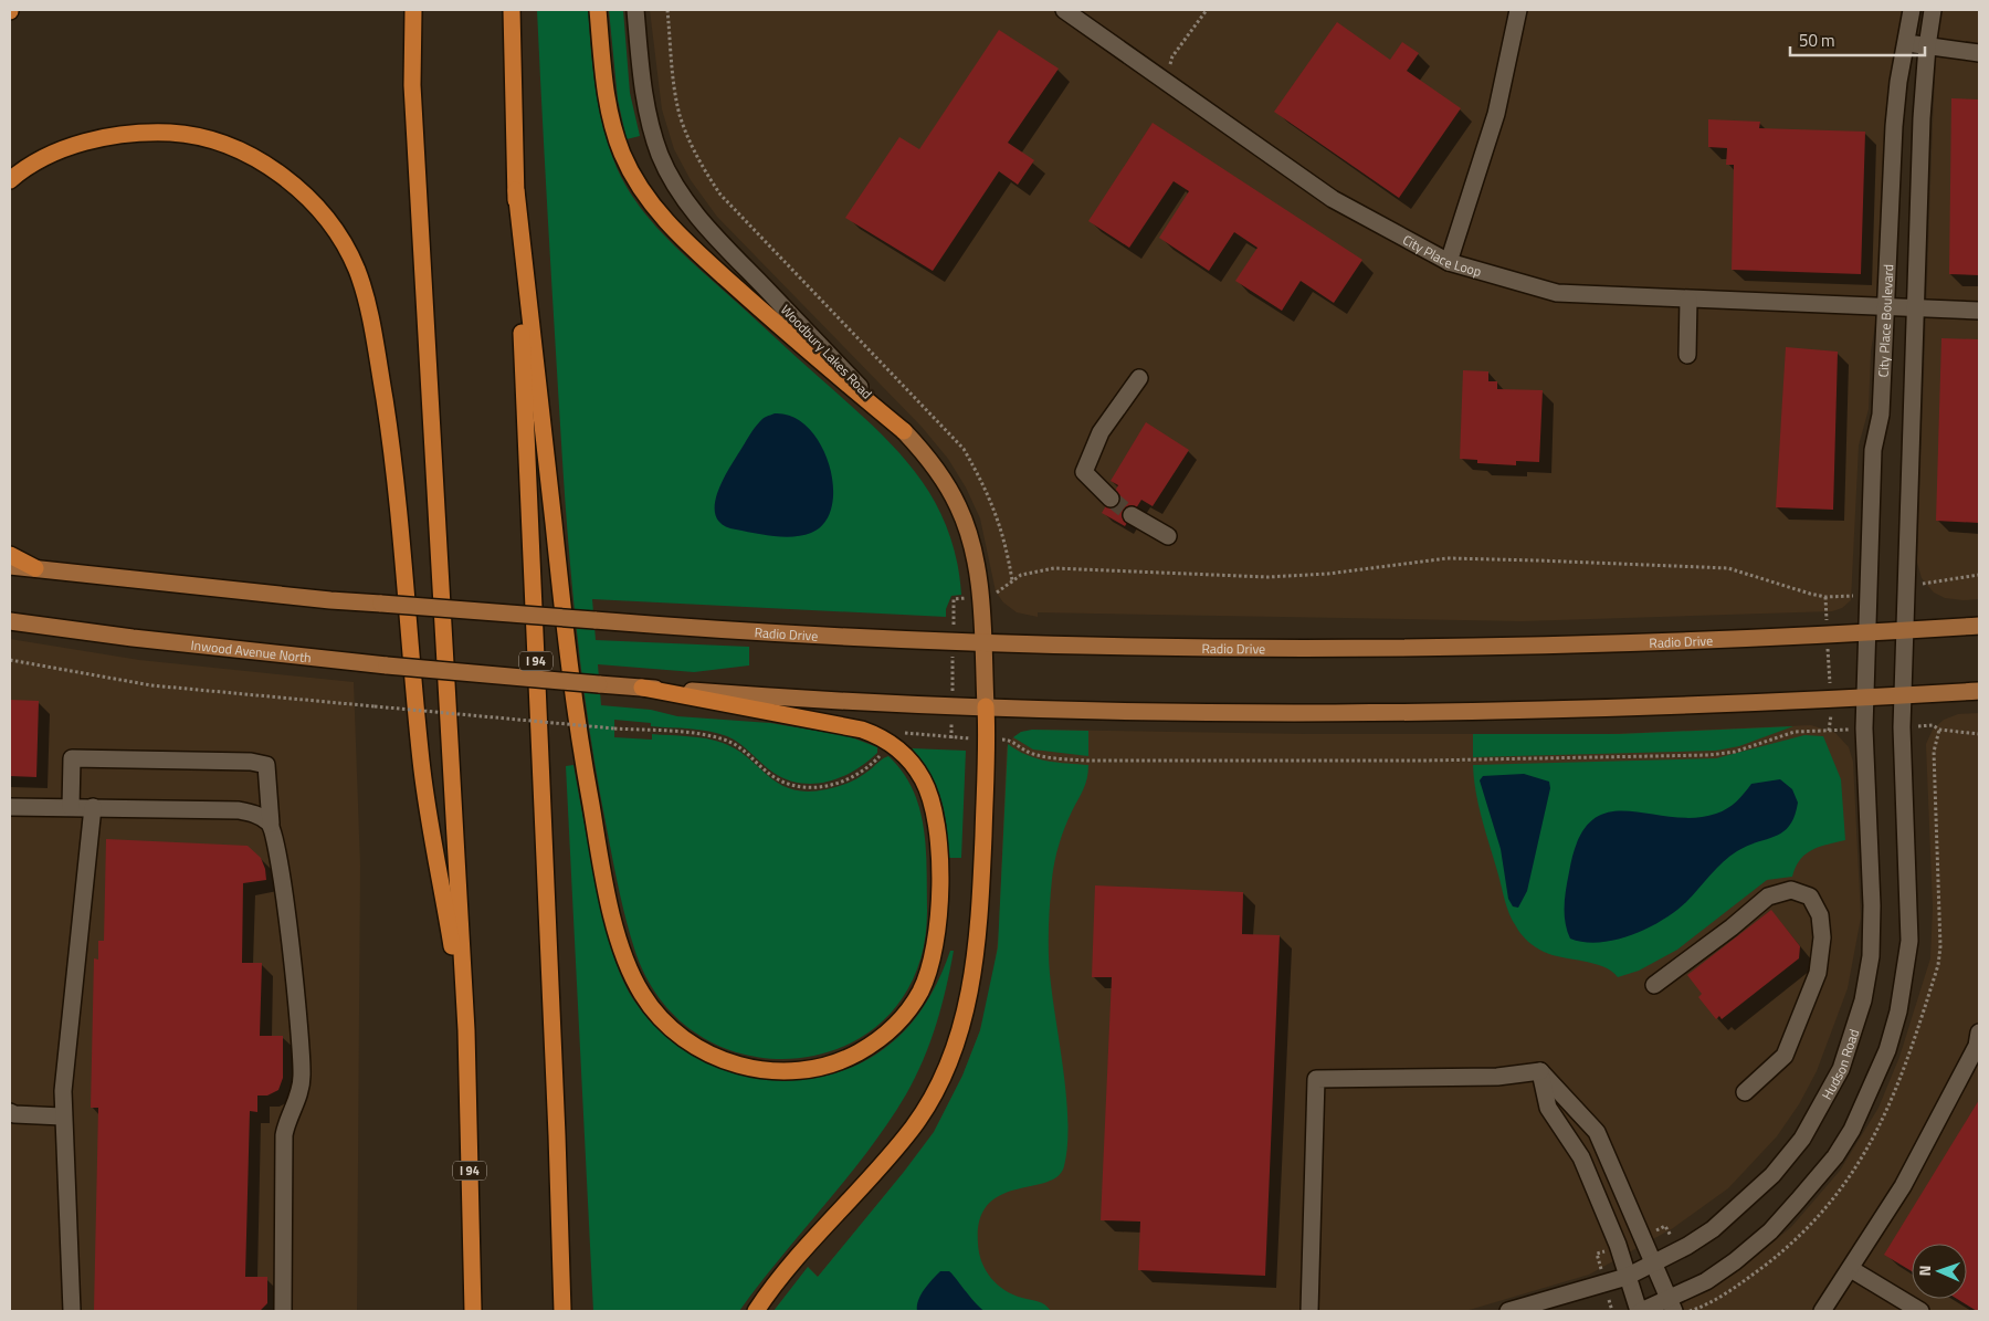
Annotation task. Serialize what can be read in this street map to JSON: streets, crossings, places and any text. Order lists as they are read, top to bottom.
{
  "streets": {
    "highway": ["I 94"],
    "main road": ["Woodbury Lakes Road", "Radio Drive", "Inwood Avenue North"],
    "street": ["City Place Loop", "City Place Boulevard", "Hudson Road"]
  },
  "crossings": [
    ["City Place Loop", "City Place Boulevard"],
    ["City Place Boulevard", "Radio Drive"],
    ["City Place Boulevard", "Hudson Road"],
    ["Woodbury Lakes Road", "Radio Drive"],
    ["Radio Drive", "Hudson Road"]
  ],
  "scale_bar": "50 m",
  "north": "left"
}
